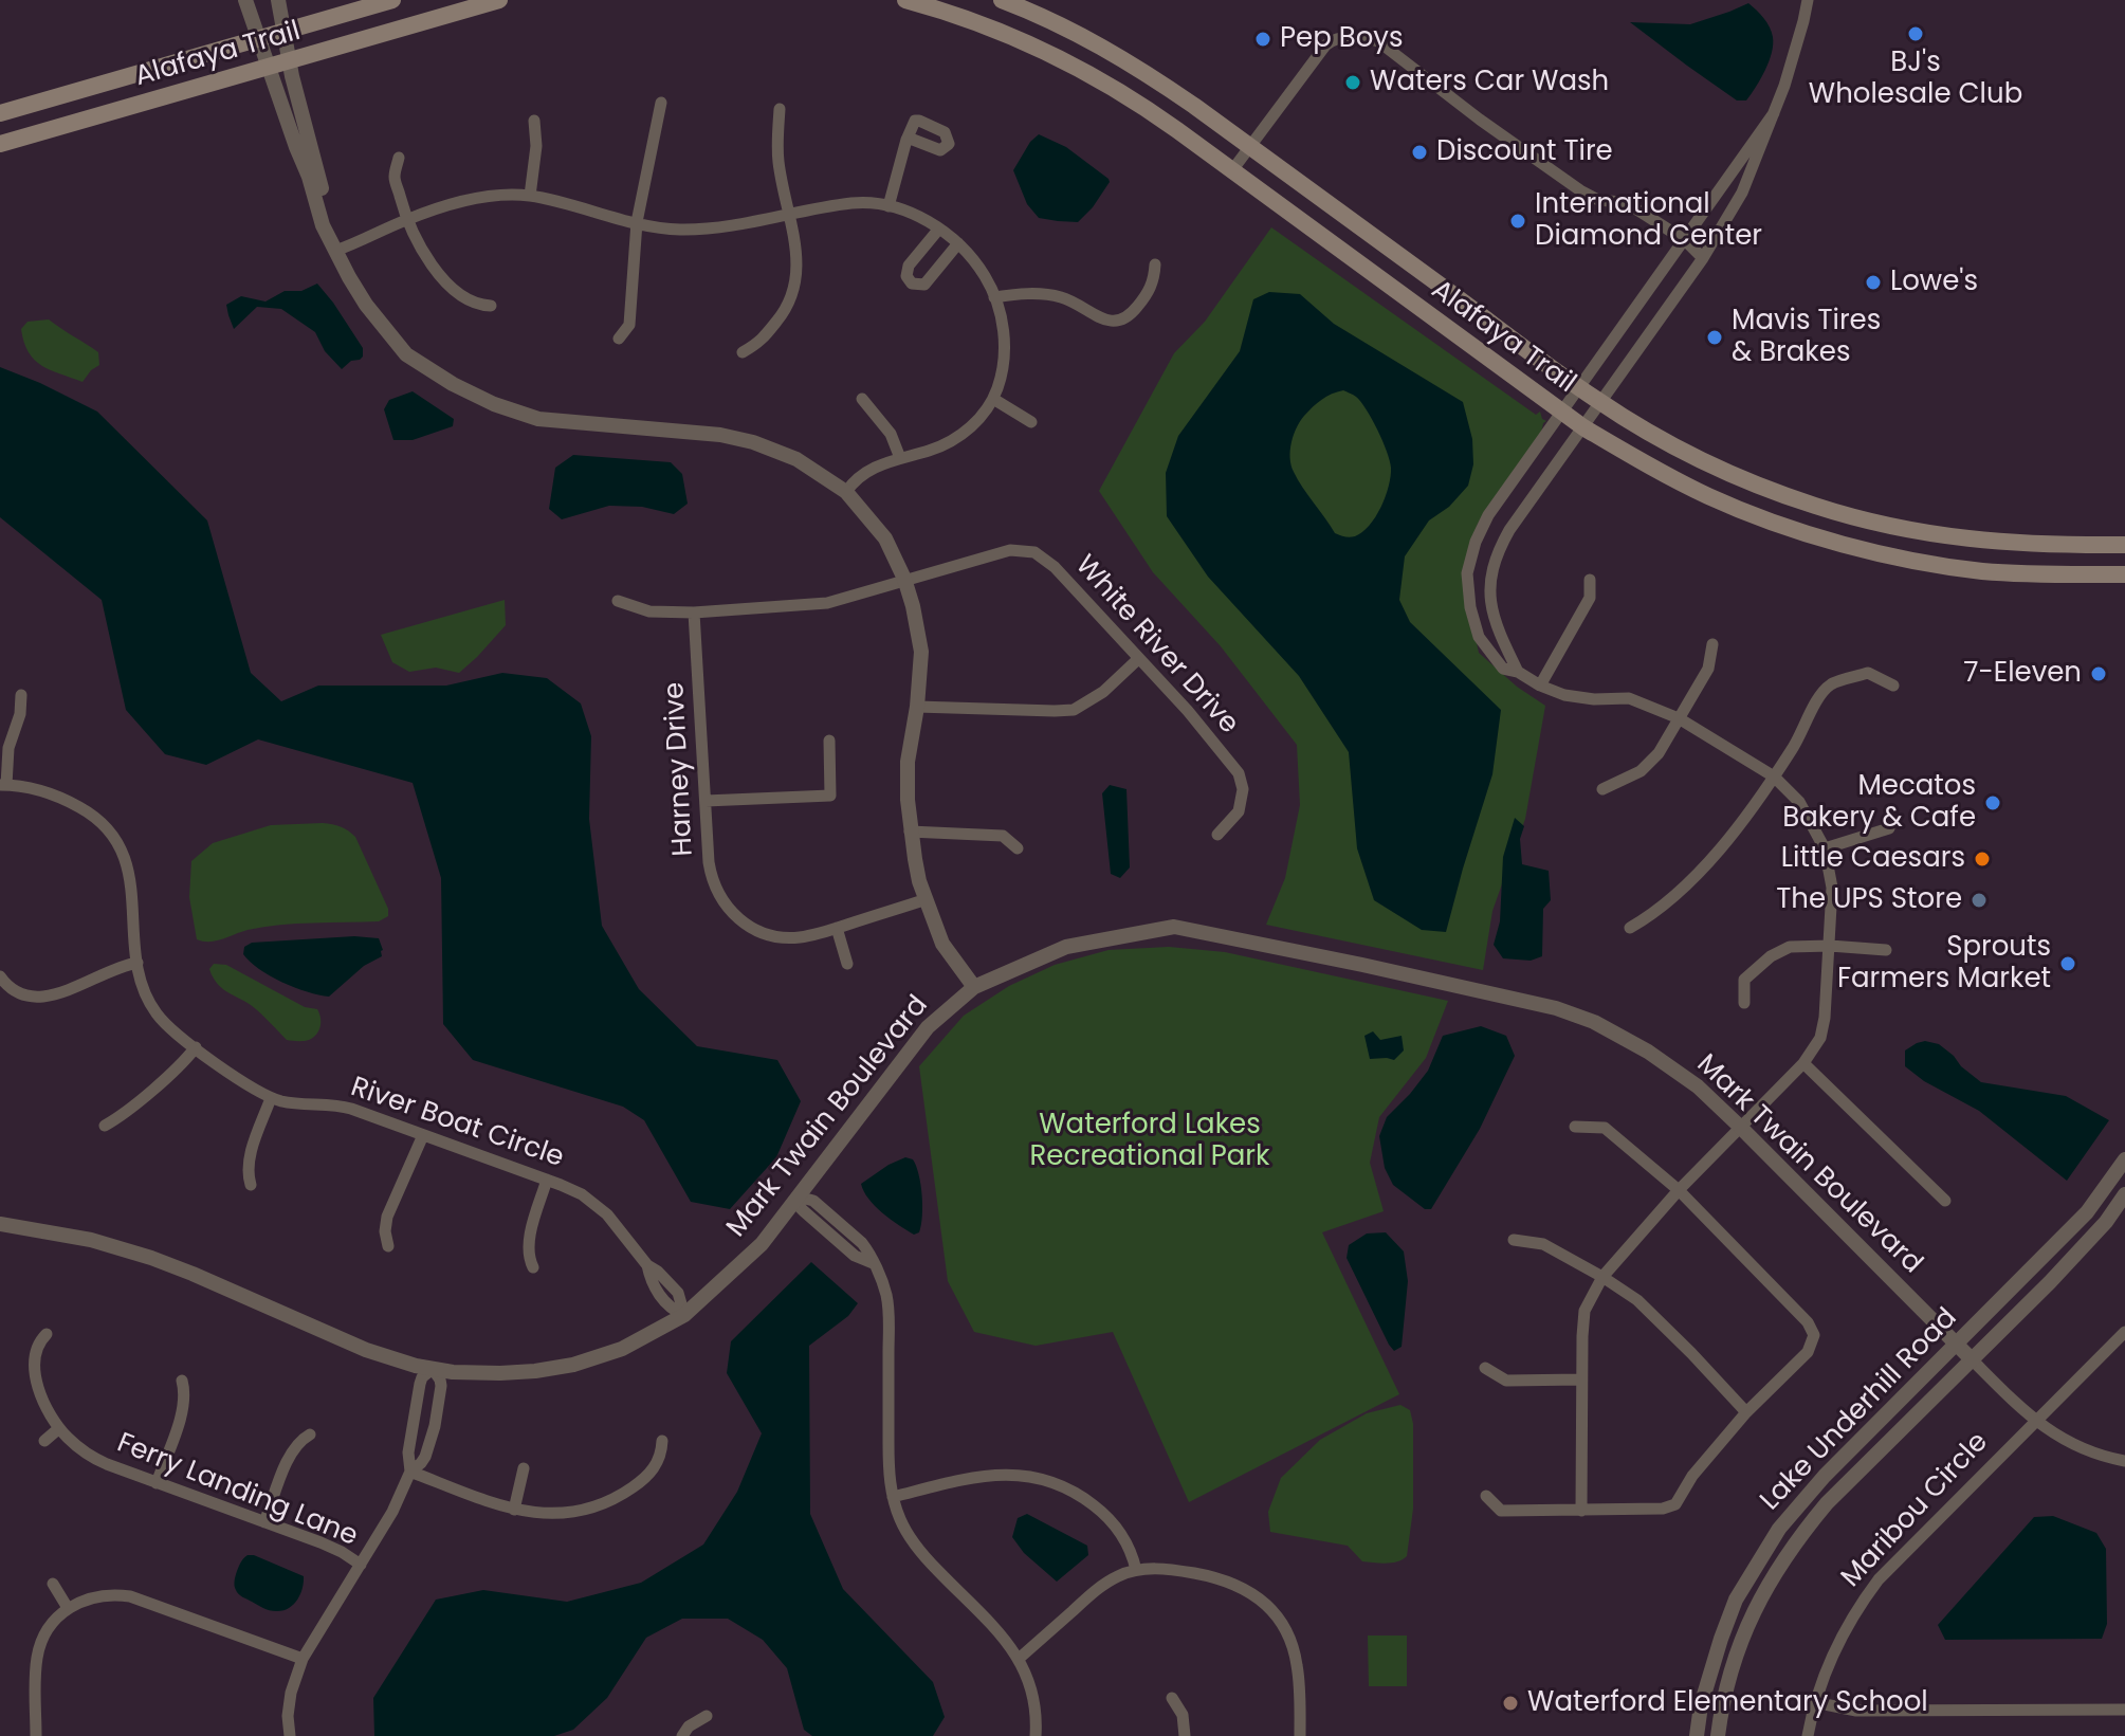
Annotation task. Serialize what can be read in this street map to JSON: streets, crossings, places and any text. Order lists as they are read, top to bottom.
{
  "streets": {
    "main road": ["Alafaya Trail"],
    "street": [
      "White River Drive",
      "Harney Drive",
      "Mark Twain Boulevard",
      "River Boat Circle",
      "Lake Underhill Road",
      "Ferry Landing Lane",
      "Maribou Circle"
    ]
  },
  "crossings": [
    ["White River Drive", "Harney Drive"],
    ["Mark Twain Boulevard", "River Boat Circle"],
    ["Mark Twain Boulevard", "Lake Underhill Road"]
  ],
  "parks": ["Waterford Lakes Recreational Park"],
  "places": [
    "BJ's Wholesale Club",
    "Pep Boys",
    "Waters Car Wash",
    "Discount Tire",
    "International Diamond Center",
    "Lowe's",
    "Mavis Tires & Brakes",
    "7-Eleven",
    "Mecatos Bakery & Cafe",
    "Little Caesars",
    "The UPS Store",
    "Sprouts Farmers Market",
    "Waterford Elementary School"
  ]
}
